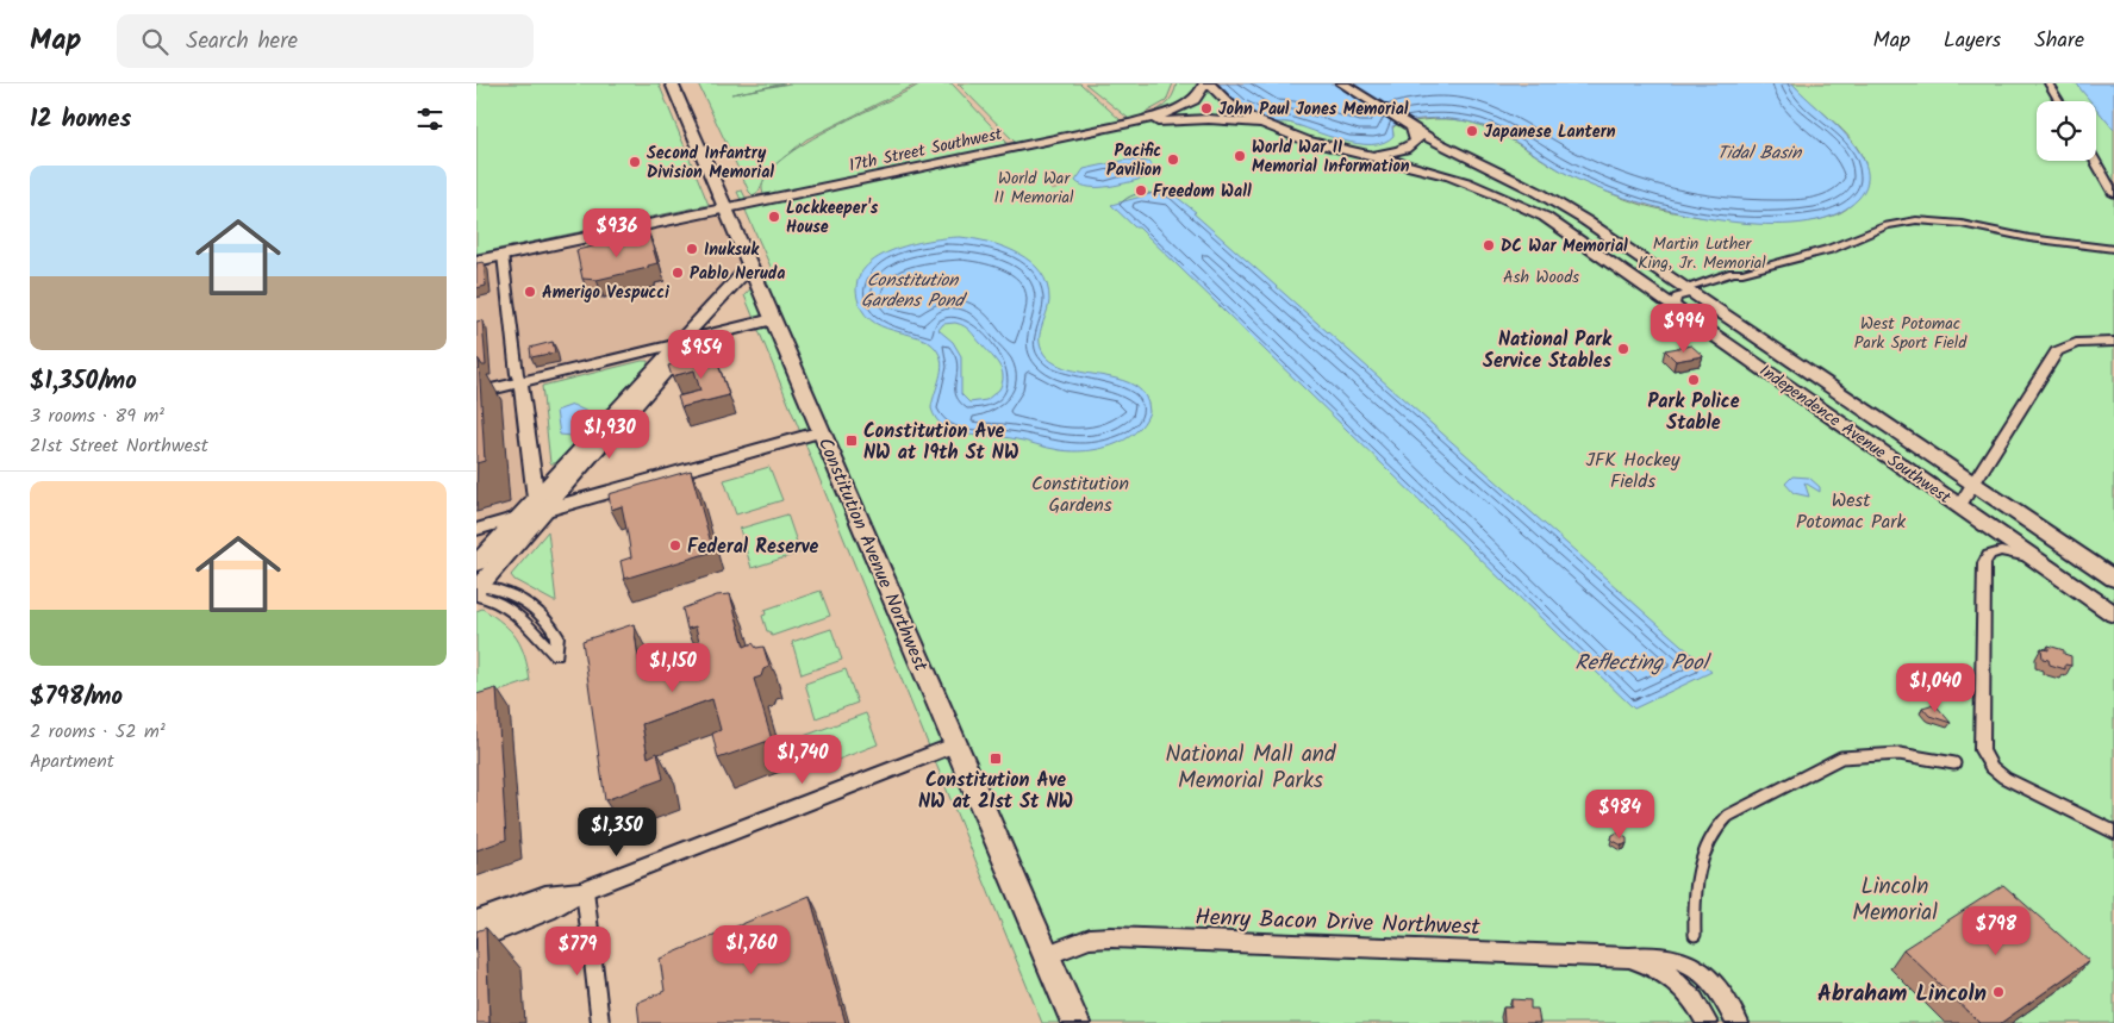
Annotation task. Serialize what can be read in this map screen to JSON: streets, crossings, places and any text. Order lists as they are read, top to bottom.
{
  "streets": {
    "main road": ["17th Street Southwest", "Independence Avenue Southwest", "Constitution Avenue Northwest"],
    "street": ["Henry Bacon Drive Northwest"]
  },
  "crossings": [
    ["17th Street Southwest", "Independence Avenue Southwest"],
    ["17th Street Southwest", "Constitution Avenue Northwest"],
    ["Constitution Avenue Northwest", "Henry Bacon Drive Northwest"]
  ],
  "water": ["Tidal Basin", "Constitution Gardens Pond", "Reflecting Pool"],
  "parks": [
    "World War II Memorial",
    "Martin Luther King, Jr. Memorial",
    "Ash Woods",
    "West Potomac Park Sport Field",
    "JFK Hockey Fields",
    "Constitution Gardens",
    "West Potomac Park",
    "National Mall and Memorial Parks",
    "Lincoln Memorial"
  ],
  "places": {
    "other": [
      "John Paul Jones Memorial",
      "Japanese Lantern",
      "World War II Memorial Information",
      "Pacific Pavilion",
      "Second Infantry Division Memorial",
      "Freedom Wall",
      "Lockkeeper's House",
      "DC War Memorial",
      "Inuksuk",
      "Pablo Neruda",
      "Amerigo Vespucci",
      "National Park Service Stables",
      "Park Police Stable",
      "Federal Reserve",
      "Abraham Lincoln"
    ],
    "transit": ["Constitution Ave NW at 19th St NW", "Constitution Ave NW at 21st St NW"]
  },
  "page": {
    "header": "Map",
    "search": "Search here",
    "nav": ["Map", "Layers", "Share"],
    "heading": "12 homes",
    "list": [
      {
        "name": "$1,350/mo",
        "note": "3 rooms · 89 m² · 21st Street Northwest"
      },
      {
        "name": "$798/mo",
        "note": "2 rooms · 52 m² · Apartment"
      }
    ],
    "price": [
      "$936",
      "$994",
      "$954",
      "$1,930",
      "$1,150",
      "$1,040",
      "$1,740",
      "$984",
      "$1,350",
      "$798",
      "$1,760",
      "$779"
    ]
  }
}
